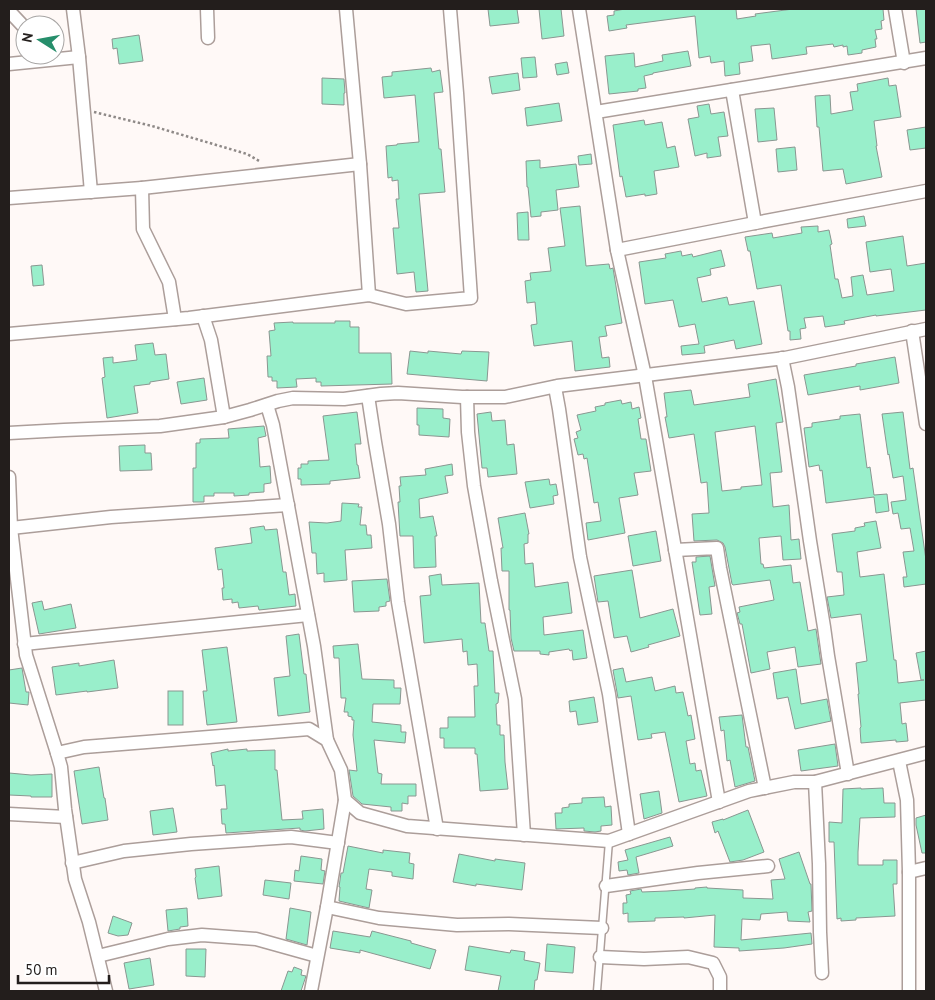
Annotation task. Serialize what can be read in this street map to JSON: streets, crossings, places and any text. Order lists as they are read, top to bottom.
{
  "scale_bar": "50 m",
  "north": "left"
}
